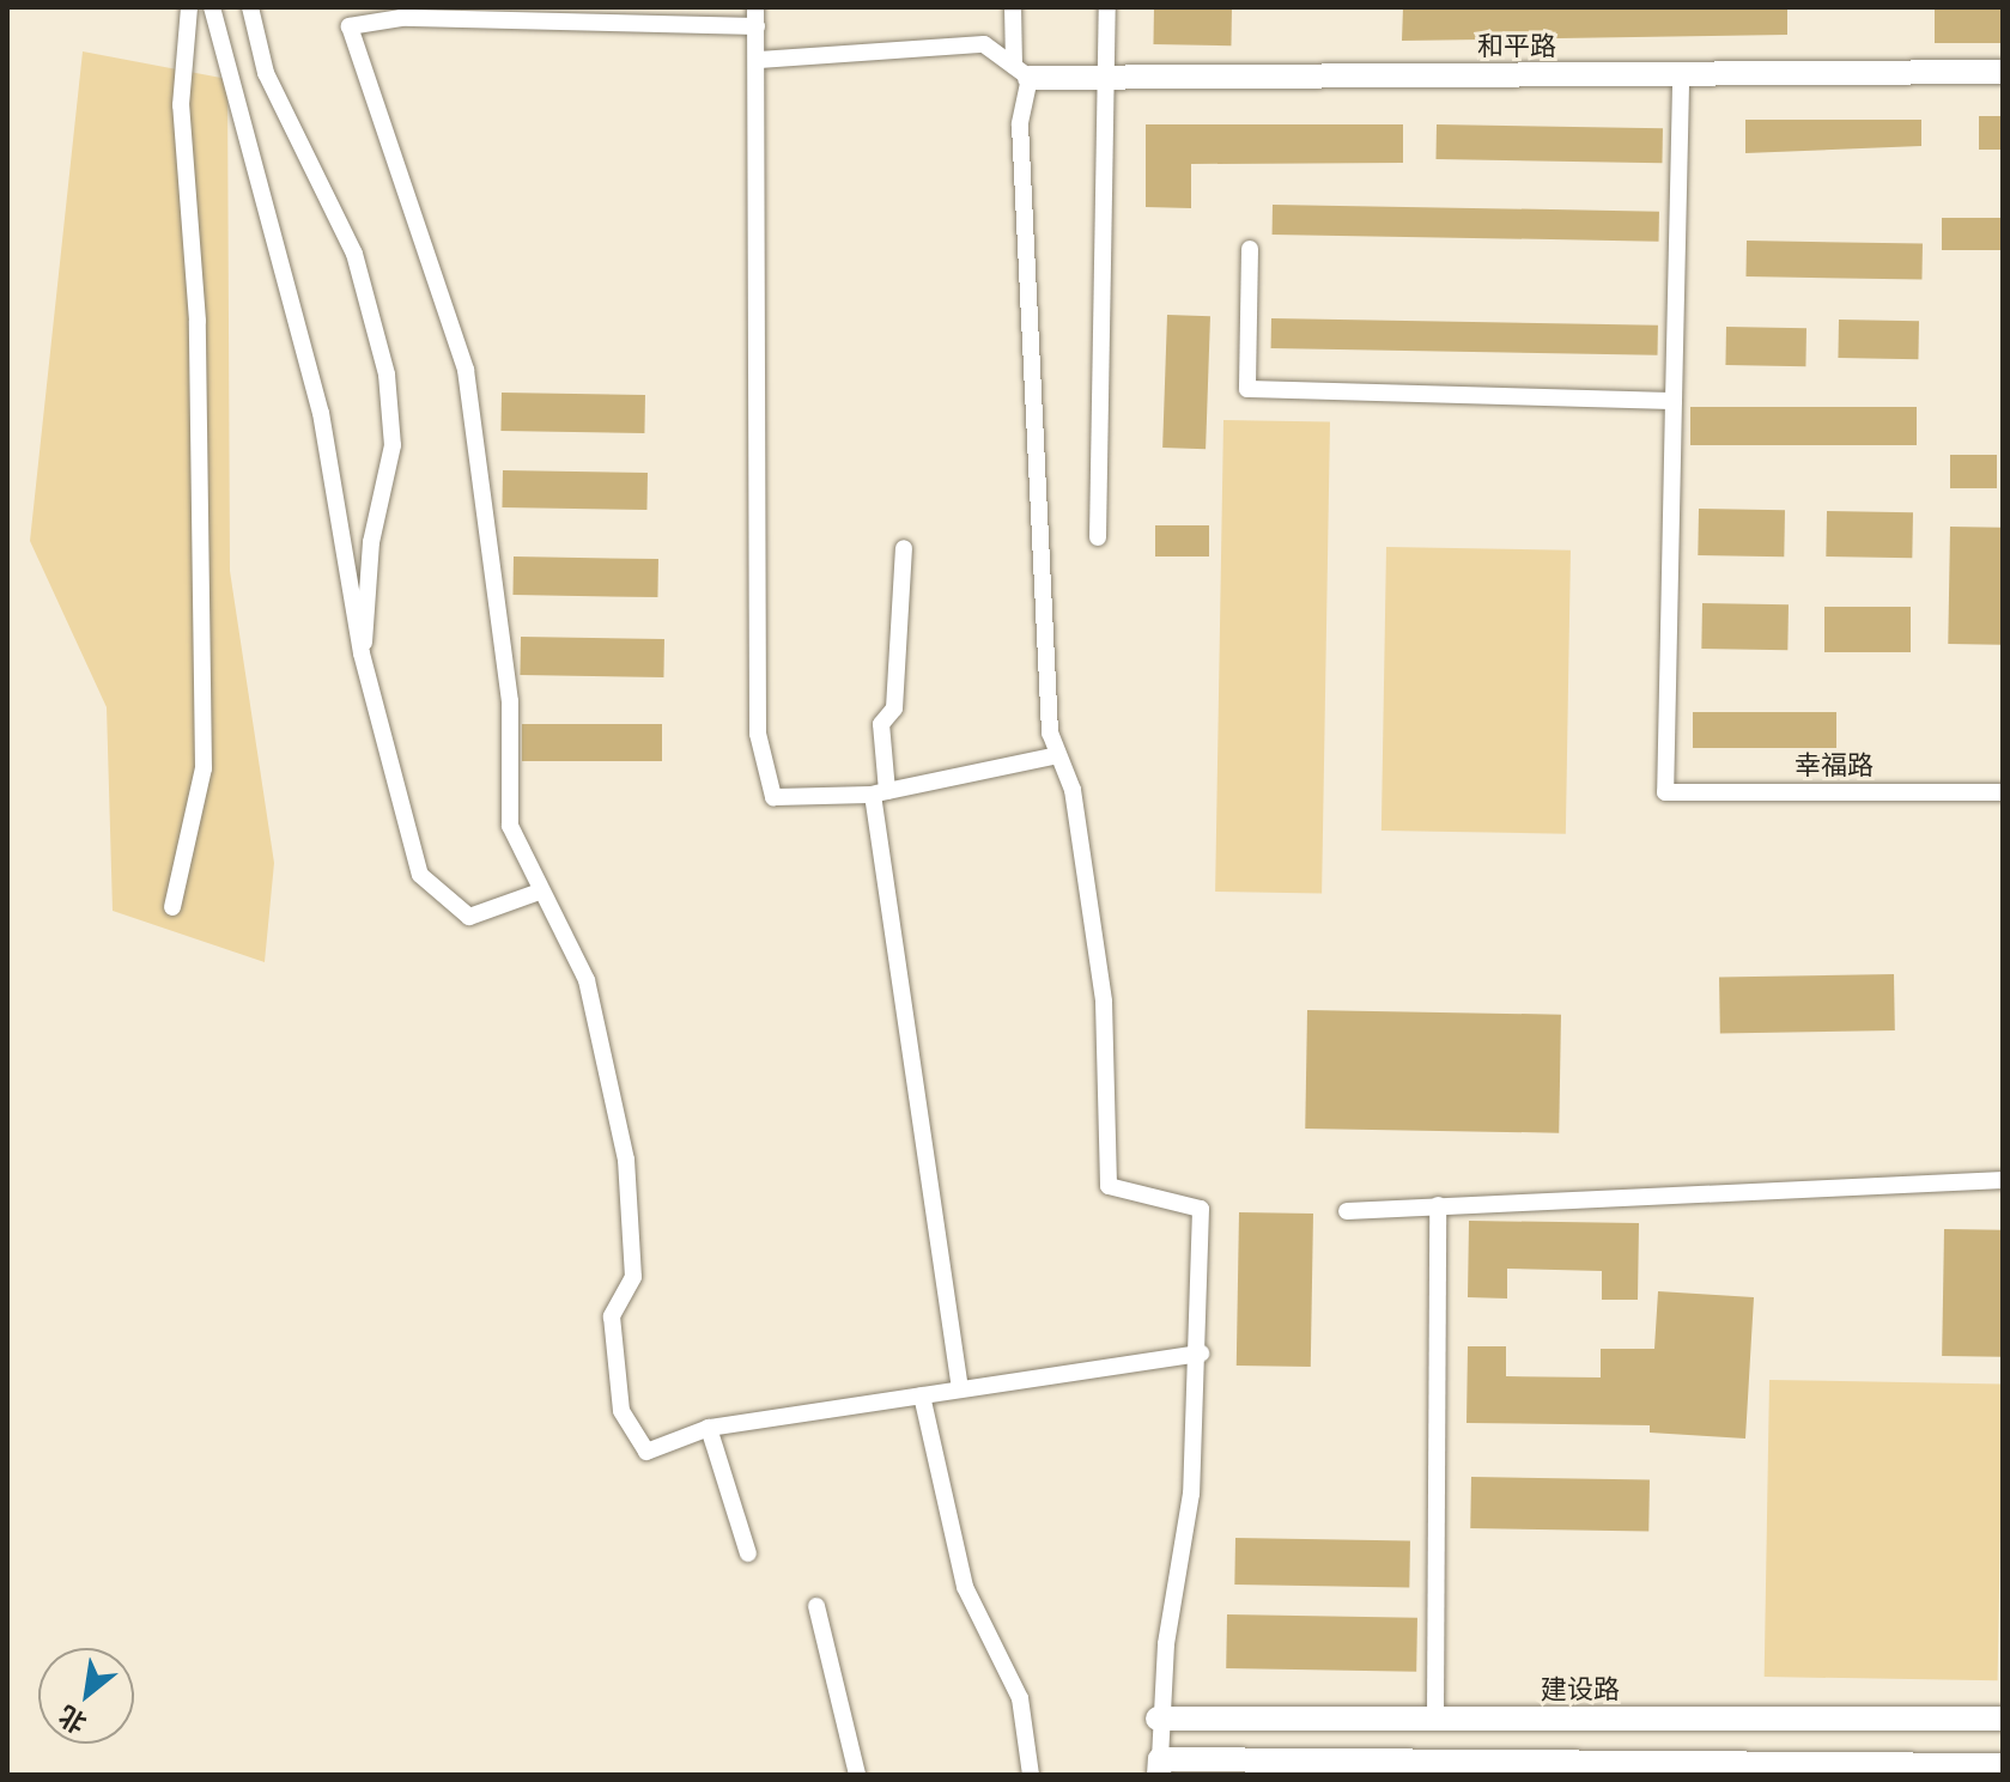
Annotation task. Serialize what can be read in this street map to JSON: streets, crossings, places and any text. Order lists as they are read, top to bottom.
{
  "streets": {
    "street": ["和平路", "幸福路", "建设路"]
  },
  "north": "bottom left"
}
